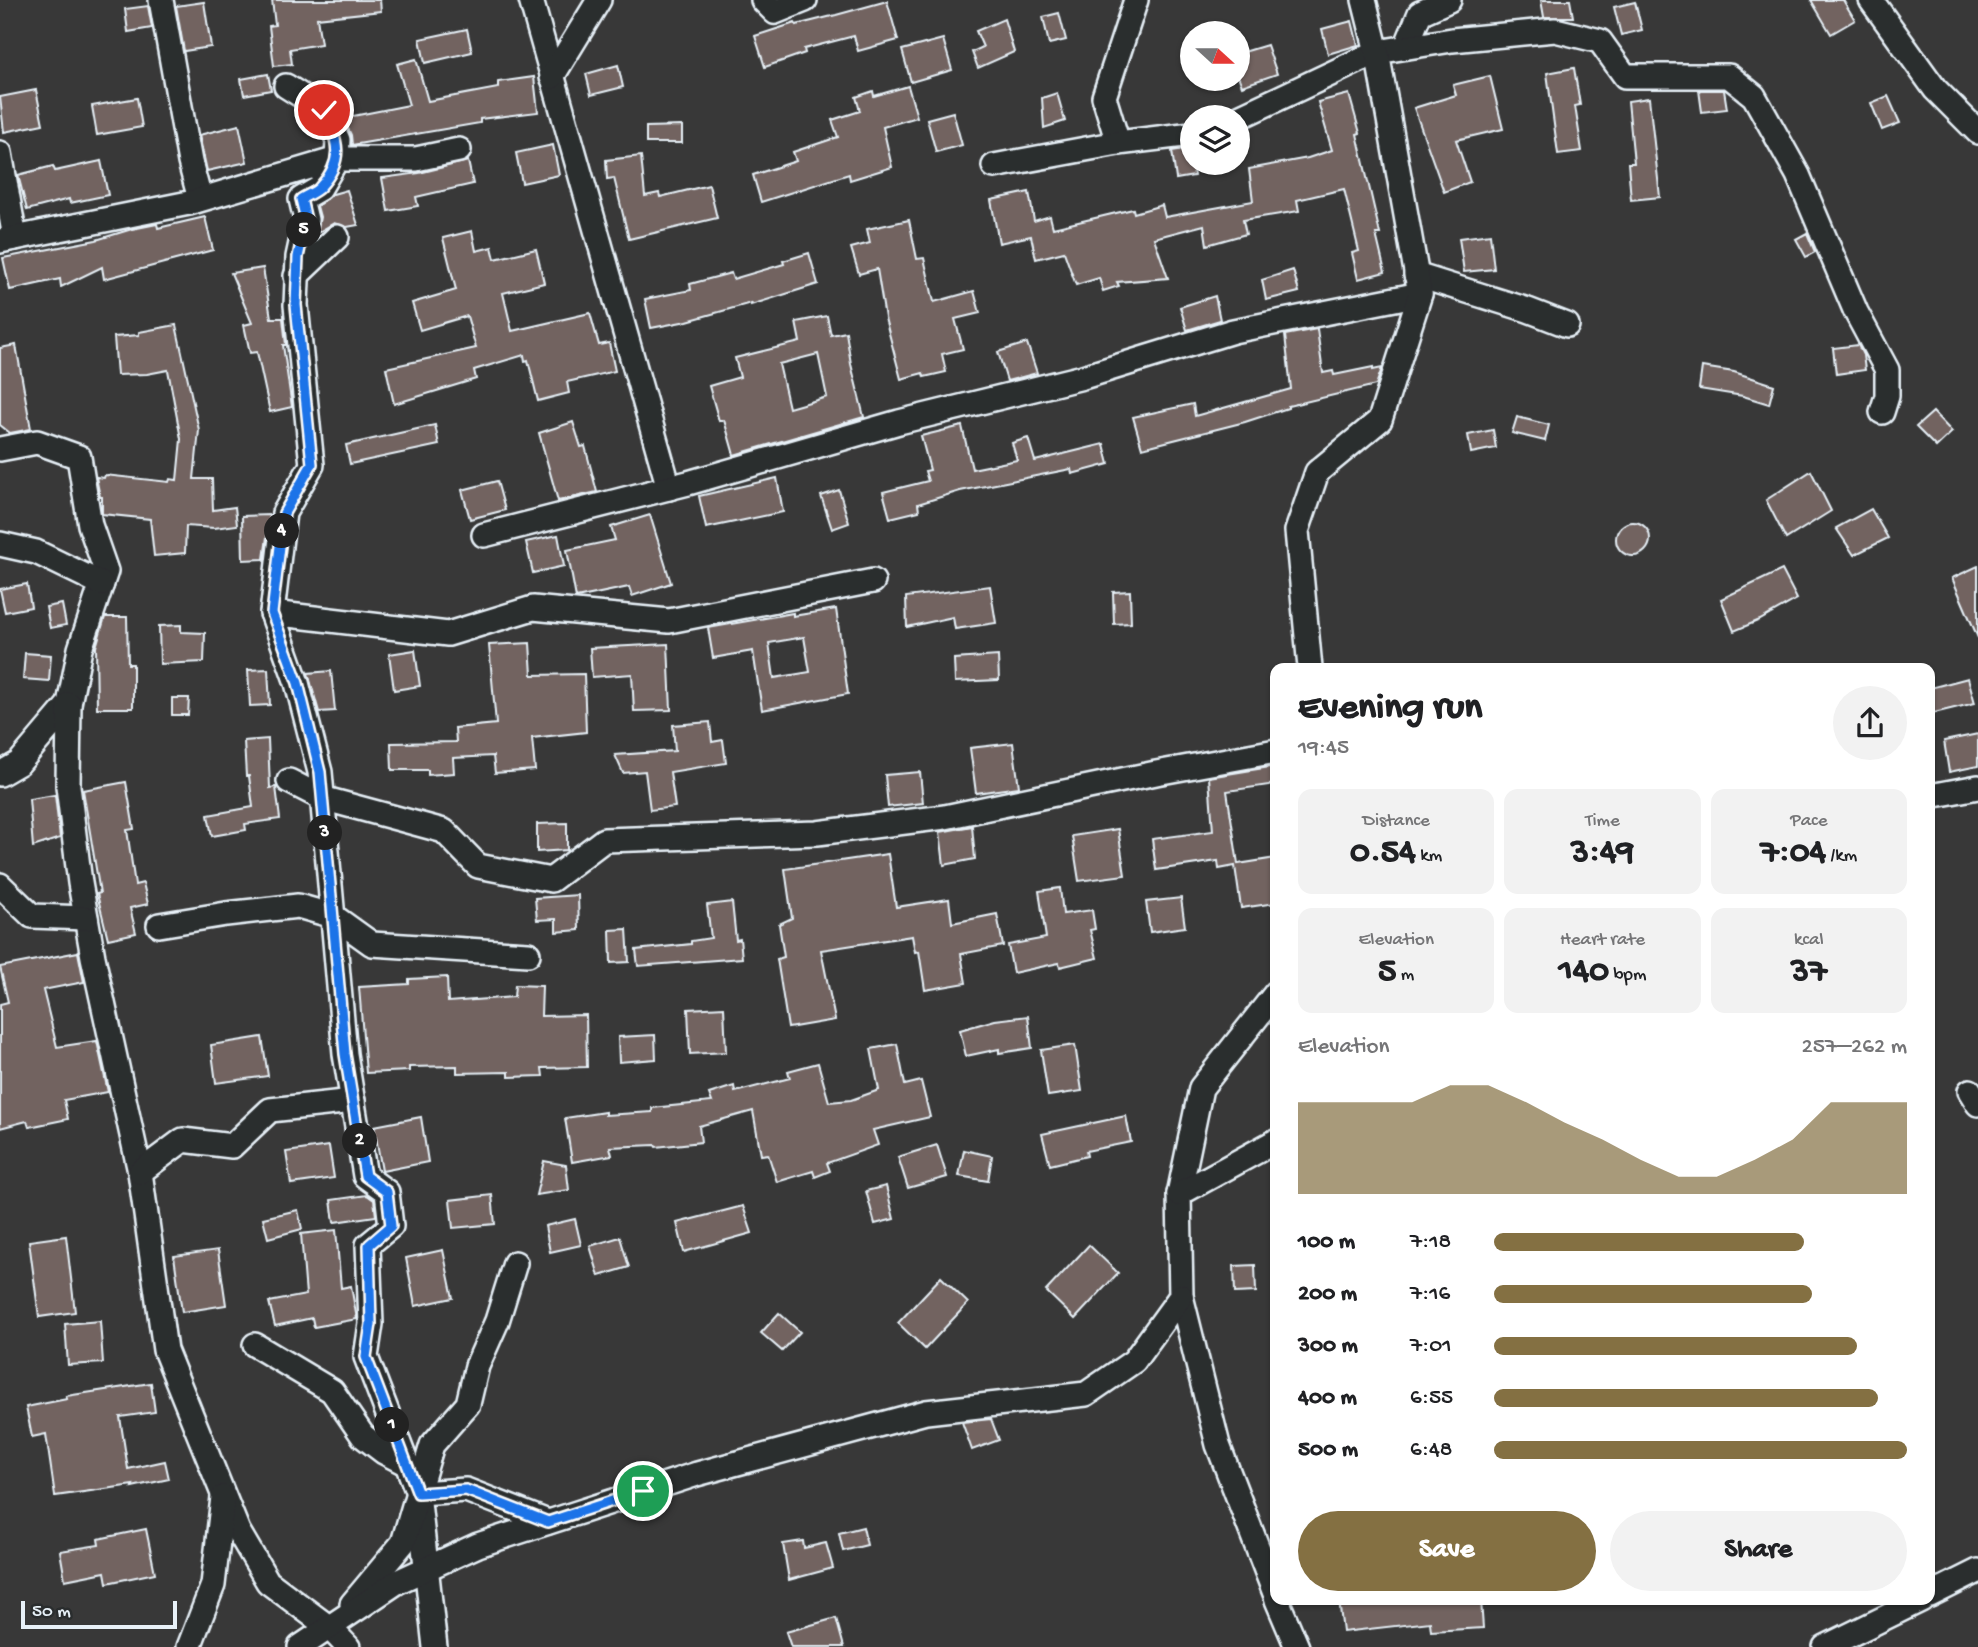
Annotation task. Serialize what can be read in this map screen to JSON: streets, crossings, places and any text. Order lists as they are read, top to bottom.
{
  "scale_bar": "50 m",
  "north": "right",
  "page": {
    "pins": [
      "5",
      "4",
      "3",
      "2",
      "1"
    ],
    "heading": ["Evening run", "19:45"],
    "stats": [
      ["Distance", "0.54 km"],
      ["Time", "3:49"],
      ["Pace", "7:04 /km"],
      ["Elevation", "5 m"],
      ["Heart rate", "140 bpm"],
      ["kcal", "37"]
    ],
    "chart": ["Elevation", "257–262 m"],
    "list": [
      {
        "name": "100 m",
        "note": "7:18"
      },
      {
        "name": "200 m",
        "note": "7:16"
      },
      {
        "name": "300 m",
        "note": "7:01"
      },
      {
        "name": "400 m",
        "note": "6:55"
      },
      {
        "name": "500 m",
        "note": "6:48"
      }
    ],
    "buttons": ["Save", "Share"],
    "scale": "50 m"
  }
}
